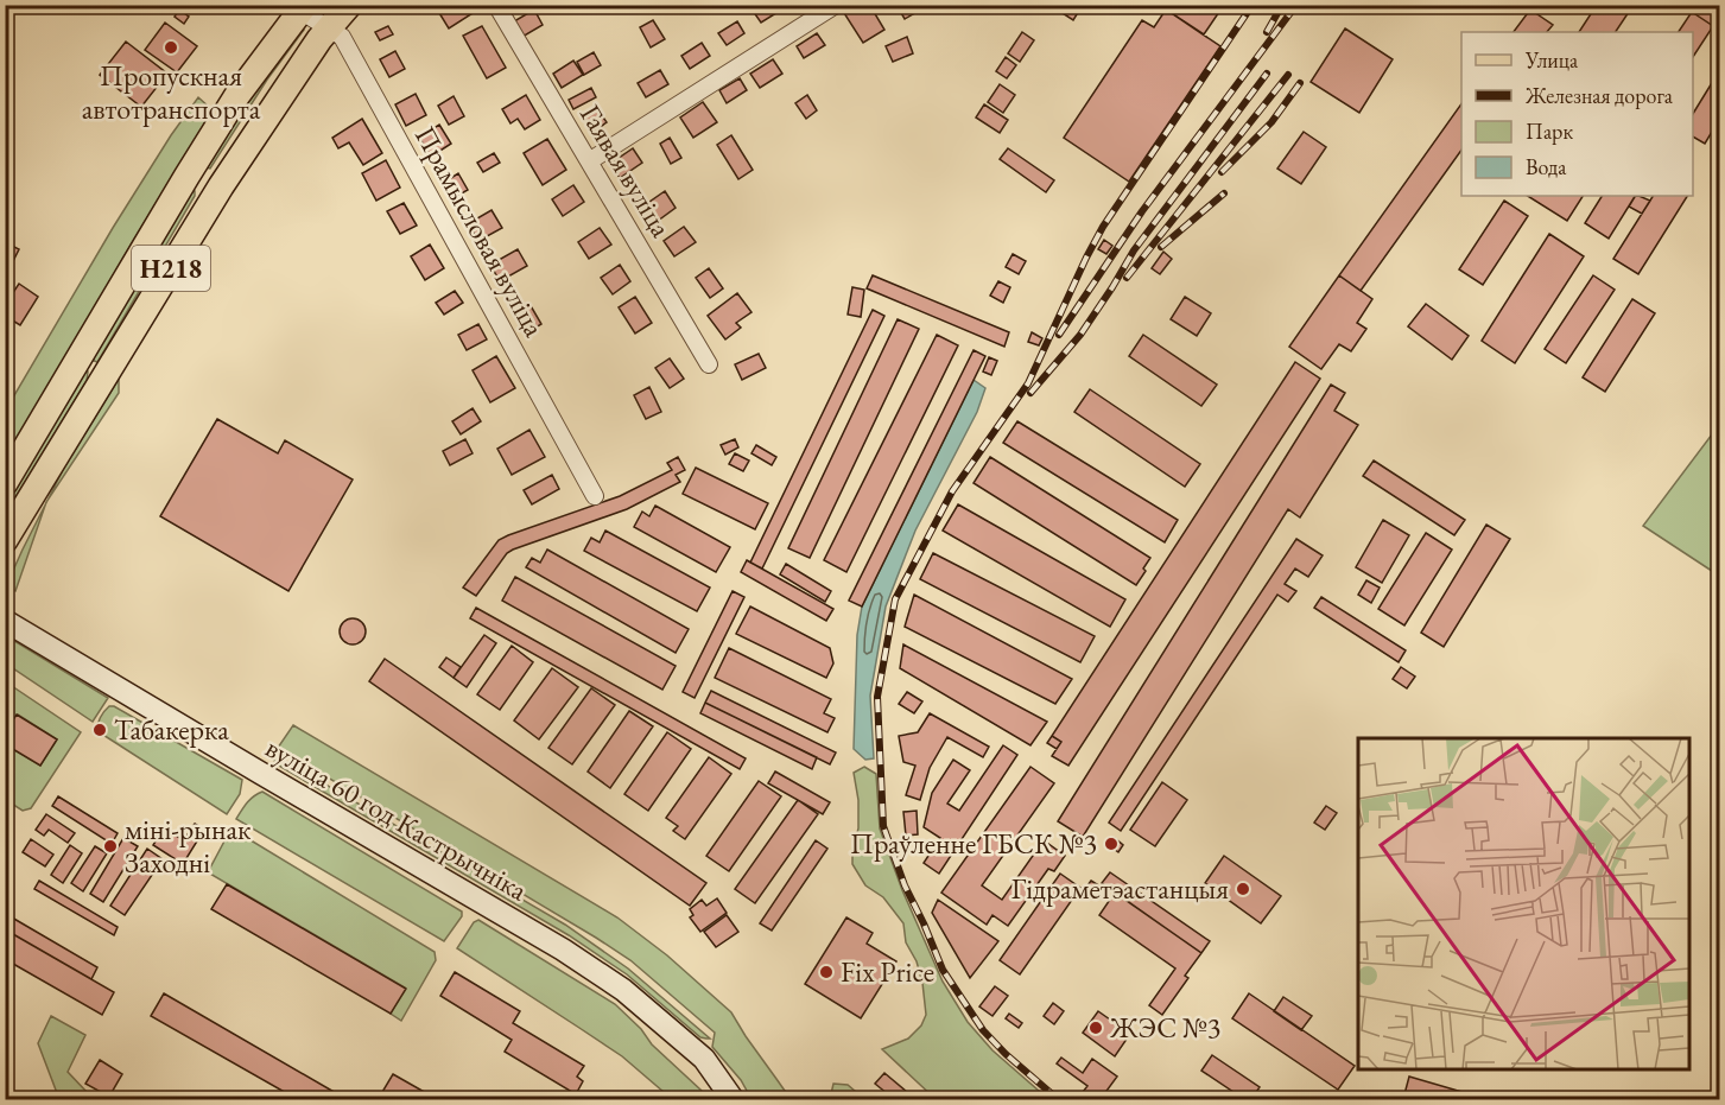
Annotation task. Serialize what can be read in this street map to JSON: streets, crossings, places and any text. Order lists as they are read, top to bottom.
{
  "streets": {
    "main road": ["Н218"],
    "street": ["Гаявая вуліца", "Прамысловая вуліца", "вуліца 60 год Кастрычніка"]
  },
  "crossings": [
    ["Прамысловая вуліца", "Н218"]
  ],
  "places": [
    "Пропускная автотранспорта",
    "Табакерка",
    "Праўленне ГБСК №3",
    "міні-рынак Заходні",
    "Гідраметэастанцыя",
    "Fix Price",
    "ЖЭС №3"
  ],
  "legend": [
    "Улица",
    "Железная дорога",
    "Парк",
    "Вода"
  ]
}
